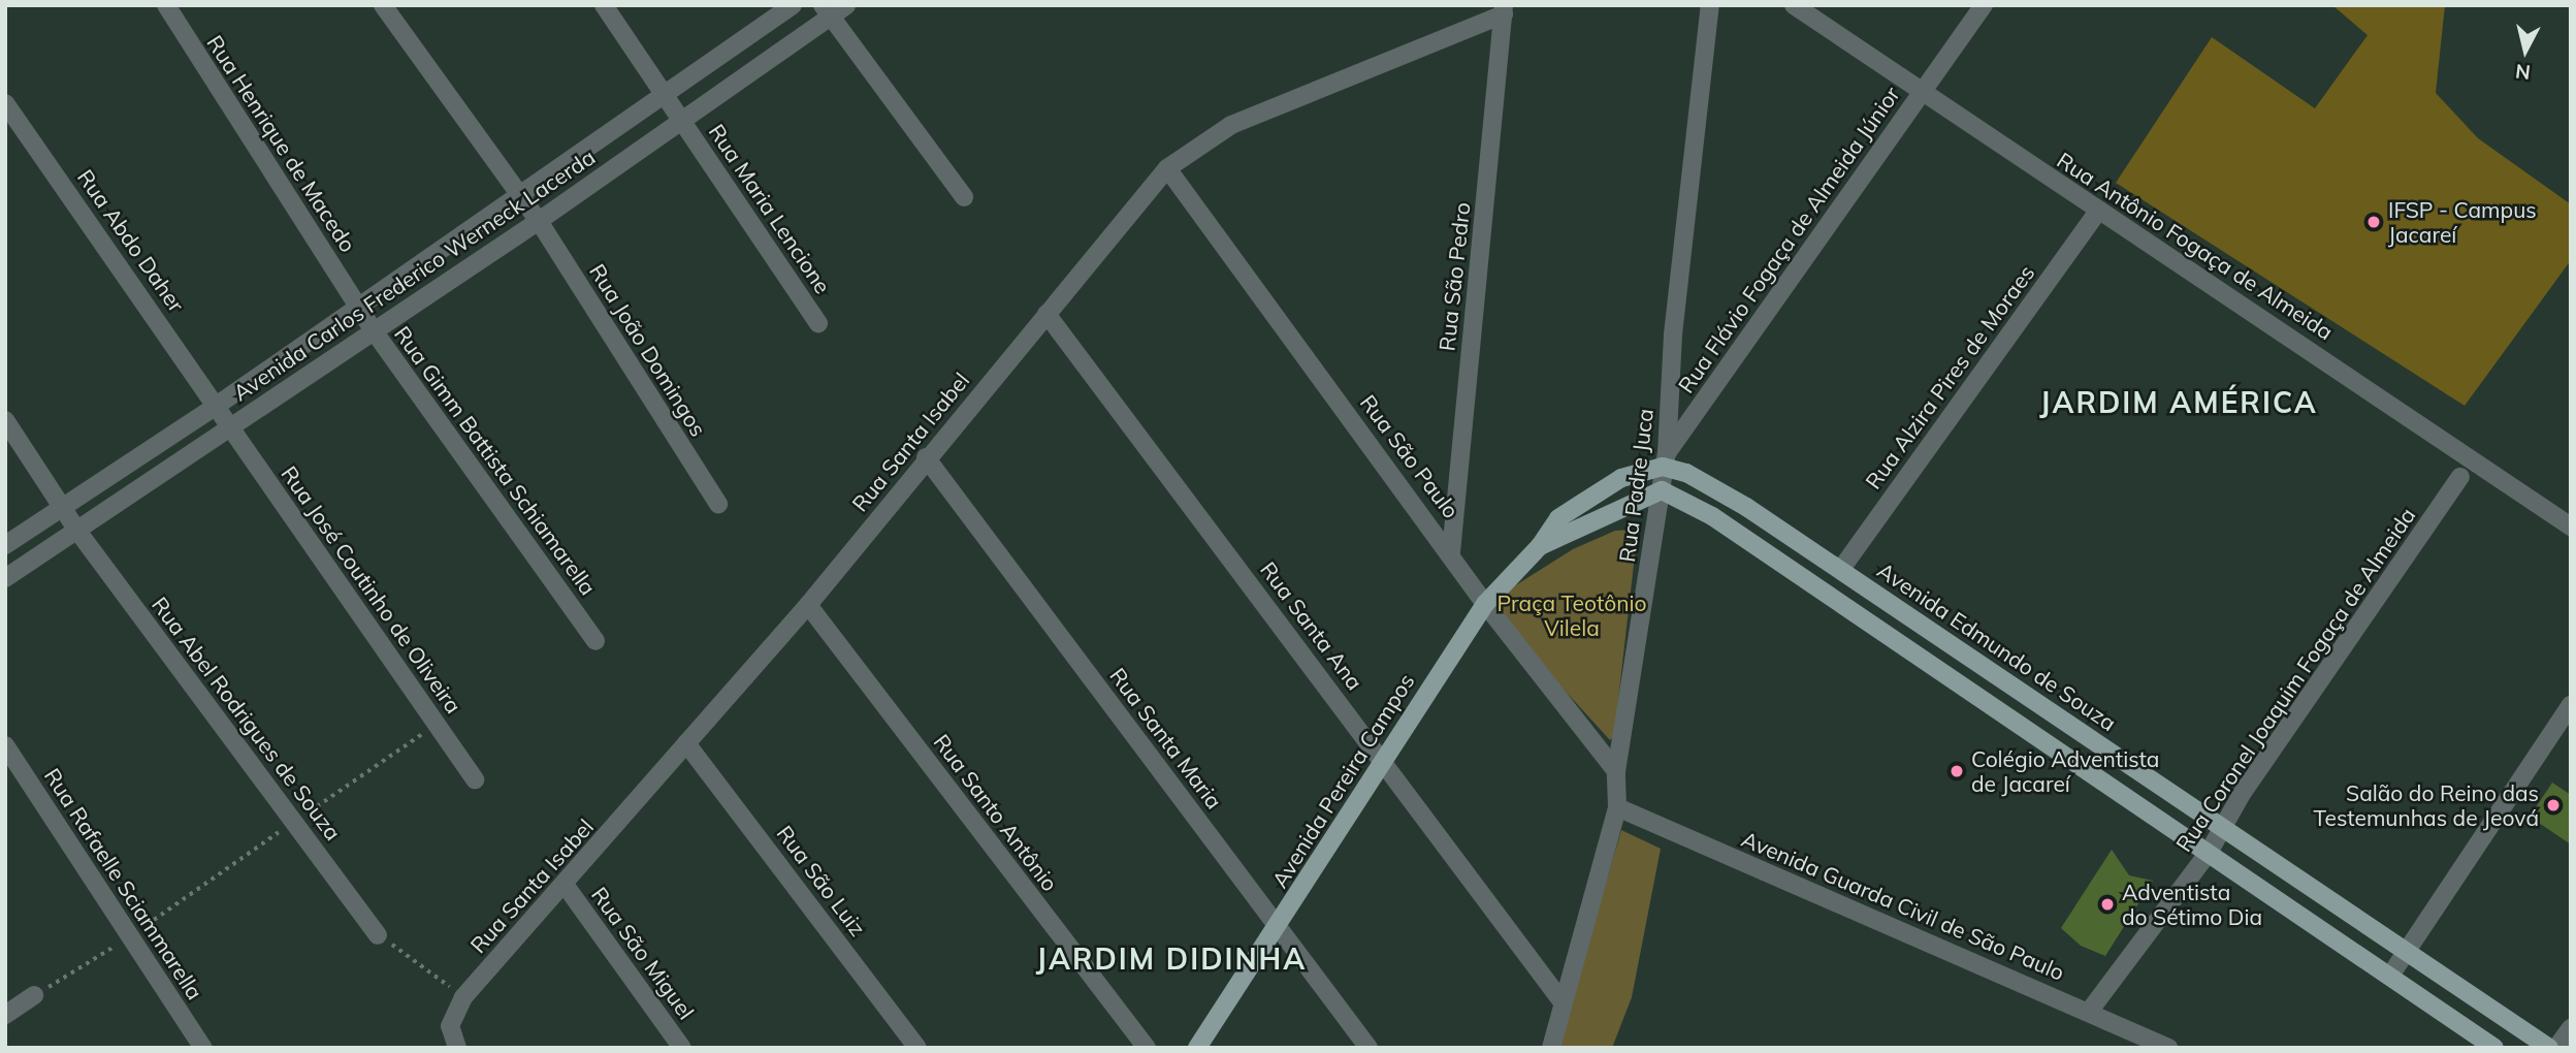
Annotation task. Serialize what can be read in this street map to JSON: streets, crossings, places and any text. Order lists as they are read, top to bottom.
{
  "streets": {
    "main road": ["Avenida Edmundo de Souza", "Avenida Pereira Campos"],
    "street": [
      "Rua Henrique de Macedo",
      "Rua Maria Lencione",
      "Rua Flávio Fogaça de Almeida Júnior",
      "Rua Abdo Daher",
      "Rua Antônio Fogaça de Almeida",
      "Avenida Carlos Frederico Werneck Lacerda",
      "Rua São Pedro",
      "Rua João Domingos",
      "Rua Alzira Pires de Moraes",
      "Rua Santa Isabel",
      "Rua São Paulo",
      "Rua Gimm Battista Schiamarella",
      "Rua Padre Juca",
      "Rua José Coutinho de Oliveira",
      "Rua Santa Ana",
      "Rua Coronel Joaquim Fogaça de Almeida",
      "Rua Abel Rodrigues de Souza",
      "Rua Santa Maria",
      "Rua Santo Antônio",
      "Rua São Luiz",
      "Rua Rafaelle Sciammarella",
      "Avenida Guarda Civil de São Paulo",
      "Rua São Miguel"
    ]
  },
  "crossings": [
    ["Rua Henrique de Macedo", "Avenida Carlos Frederico Werneck Lacerda"],
    ["Rua Henrique de Macedo", "Rua Gimm Battista Schiamarella"],
    ["Rua Maria Lencione", "Avenida Carlos Frederico Werneck Lacerda"],
    ["Rua Flávio Fogaça de Almeida Júnior", "Rua Antônio Fogaça de Almeida"],
    ["Rua Flávio Fogaça de Almeida Júnior", "Rua Padre Juca"],
    ["Rua Flávio Fogaça de Almeida Júnior", "Avenida Edmundo de Souza"],
    ["Rua Flávio Fogaça de Almeida Júnior", "Avenida Pereira Campos"],
    ["Rua Abdo Daher", "Avenida Carlos Frederico Werneck Lacerda"],
    ["Rua Abdo Daher", "Rua José Coutinho de Oliveira"],
    ["Rua Antônio Fogaça de Almeida", "Rua Alzira Pires de Moraes"],
    ["Avenida Carlos Frederico Werneck Lacerda", "Rua João Domingos"],
    ["Avenida Carlos Frederico Werneck Lacerda", "Rua Gimm Battista Schiamarella"],
    ["Avenida Carlos Frederico Werneck Lacerda", "Rua José Coutinho de Oliveira"],
    ["Avenida Carlos Frederico Werneck Lacerda", "Rua Abel Rodrigues de Souza"],
    ["Rua São Pedro", "Rua Santa Isabel"],
    ["Rua São Pedro", "Rua São Paulo"],
    ["Rua Alzira Pires de Moraes", "Avenida Edmundo de Souza"],
    ["Rua Santa Isabel", "Rua São Paulo"],
    ["Rua Santa Isabel", "Rua Santa Ana"],
    ["Rua Santa Isabel", "Rua Santa Maria"],
    ["Rua Santa Isabel", "Rua Santo Antônio"],
    ["Rua Santa Isabel", "Rua São Luiz"],
    ["Rua Santa Isabel", "Rua São Miguel"],
    ["Rua São Paulo", "Rua Padre Juca"],
    ["Rua São Paulo", "Avenida Pereira Campos"],
    ["Rua Padre Juca", "Rua Santa Ana"],
    ["Rua Padre Juca", "Avenida Edmundo de Souza"],
    ["Rua Padre Juca", "Avenida Pereira Campos"],
    ["Rua Padre Juca", "Avenida Guarda Civil de São Paulo"],
    ["Rua Santa Ana", "Avenida Pereira Campos"],
    ["Avenida Edmundo de Souza", "Rua Coronel Joaquim Fogaça de Almeida"],
    ["Avenida Edmundo de Souza", "Avenida Pereira Campos"],
    ["Rua Coronel Joaquim Fogaça de Almeida", "Avenida Guarda Civil de São Paulo"],
    ["Rua Santa Maria", "Avenida Pereira Campos"]
  ],
  "districts": ["JARDIM AMÉRICA", "JARDIM DIDINHA"],
  "parks": ["Praça Teotônio Vilela"],
  "places": [
    "IFSP - Campus Jacareí",
    "Colégio Adventista de Jacareí",
    "Salão do Reino das Testemunhas de Jeová",
    "Adventista do Sétimo Dia"
  ],
  "north": "bottom"
}
